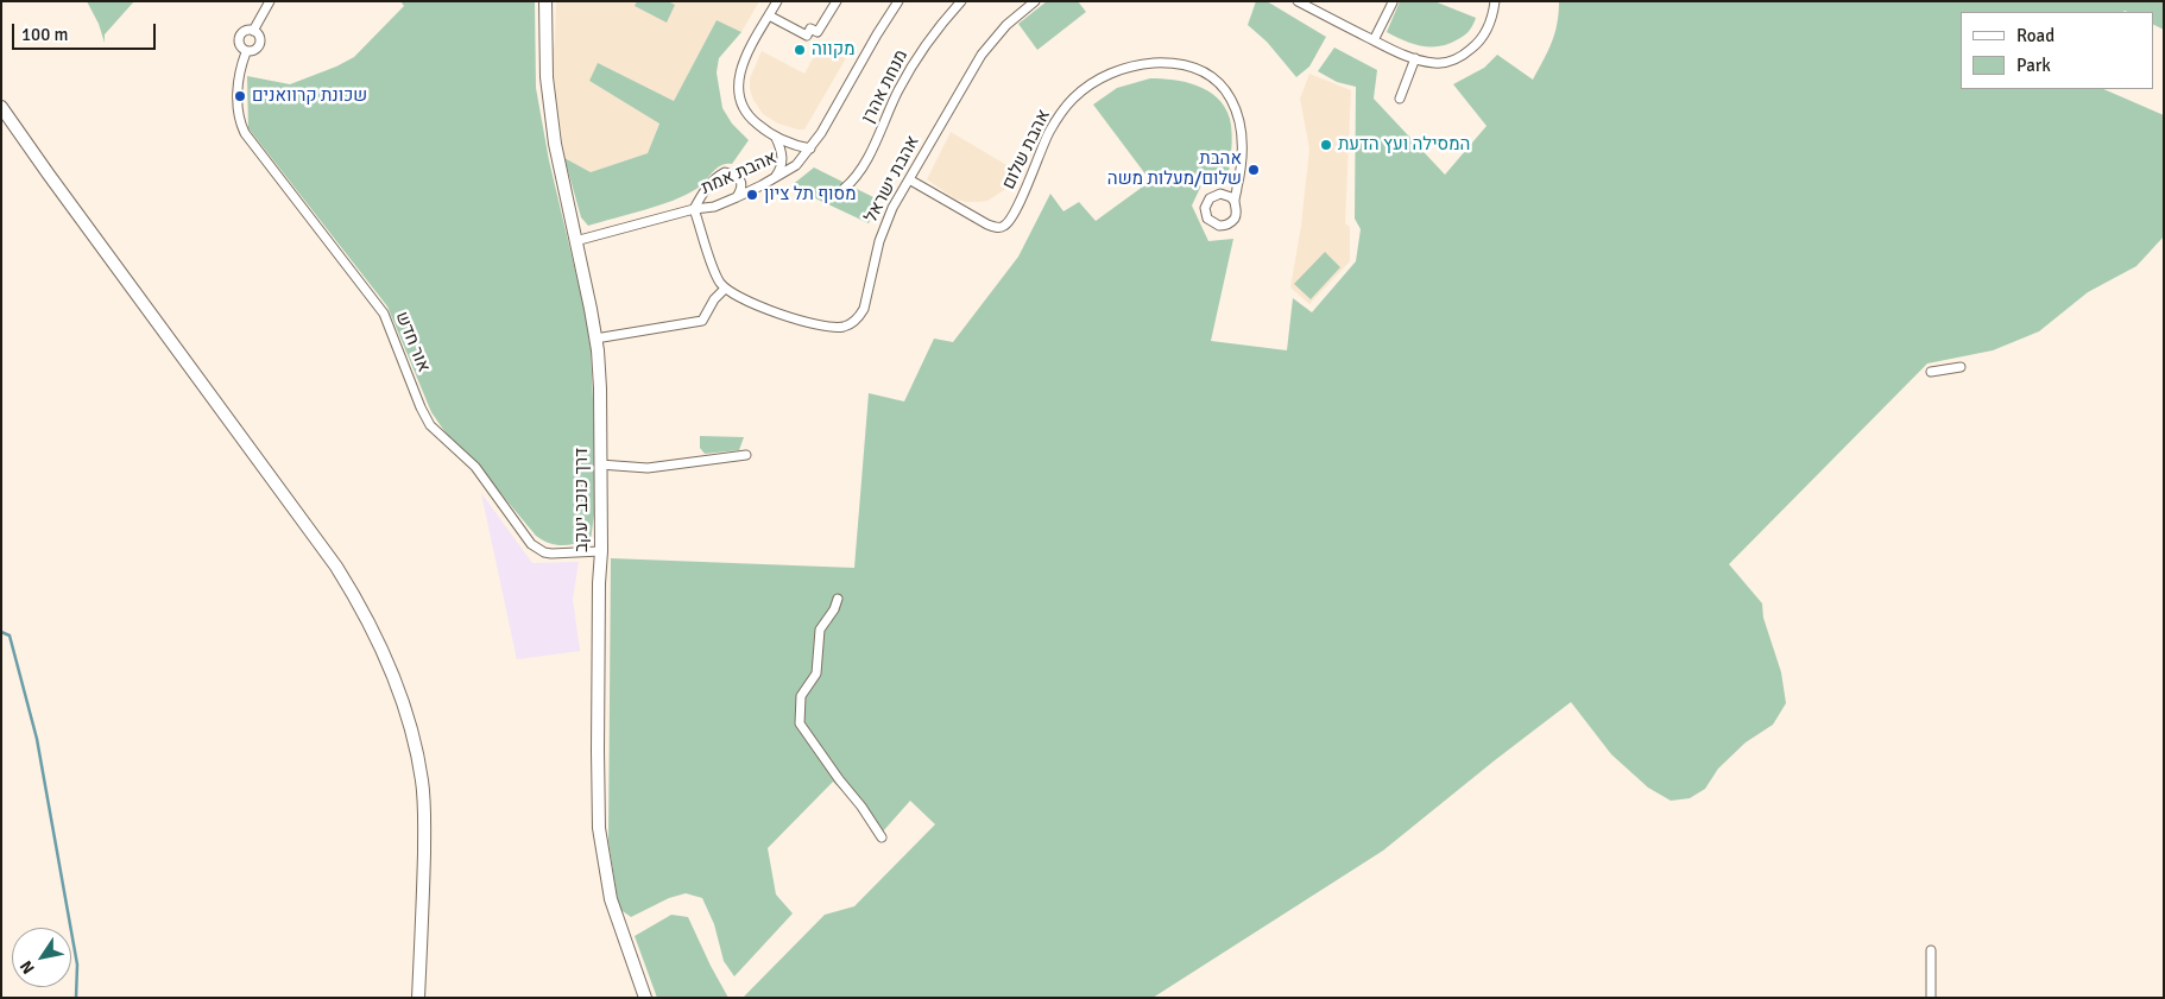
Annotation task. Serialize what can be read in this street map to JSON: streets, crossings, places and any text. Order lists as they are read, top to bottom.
{
  "streets": {
    "main road": ["דרך כוכב יעקב"],
    "street": [
      "מנחת אהרן",
      "אהבת שלום",
      "אהבת אמת",
      "אהבת ישראל",
      "אור חדש"
    ]
  },
  "crossings": [
    ["אהבת שלום", "אהבת ישראל"],
    ["אהבת אמת", "דרך כוכב יעקב"],
    ["אור חדש", "דרך כוכב יעקב"]
  ],
  "places": [
    "מקווה",
    "שכונת קרוואנים",
    "המסילה ועץ הדעת",
    "אהבת שלום/מעלות משה",
    "מסוף תל ציון"
  ],
  "legend": ["Road", "Park"],
  "scale_bar": "100 m",
  "north": "bottom left"
}
